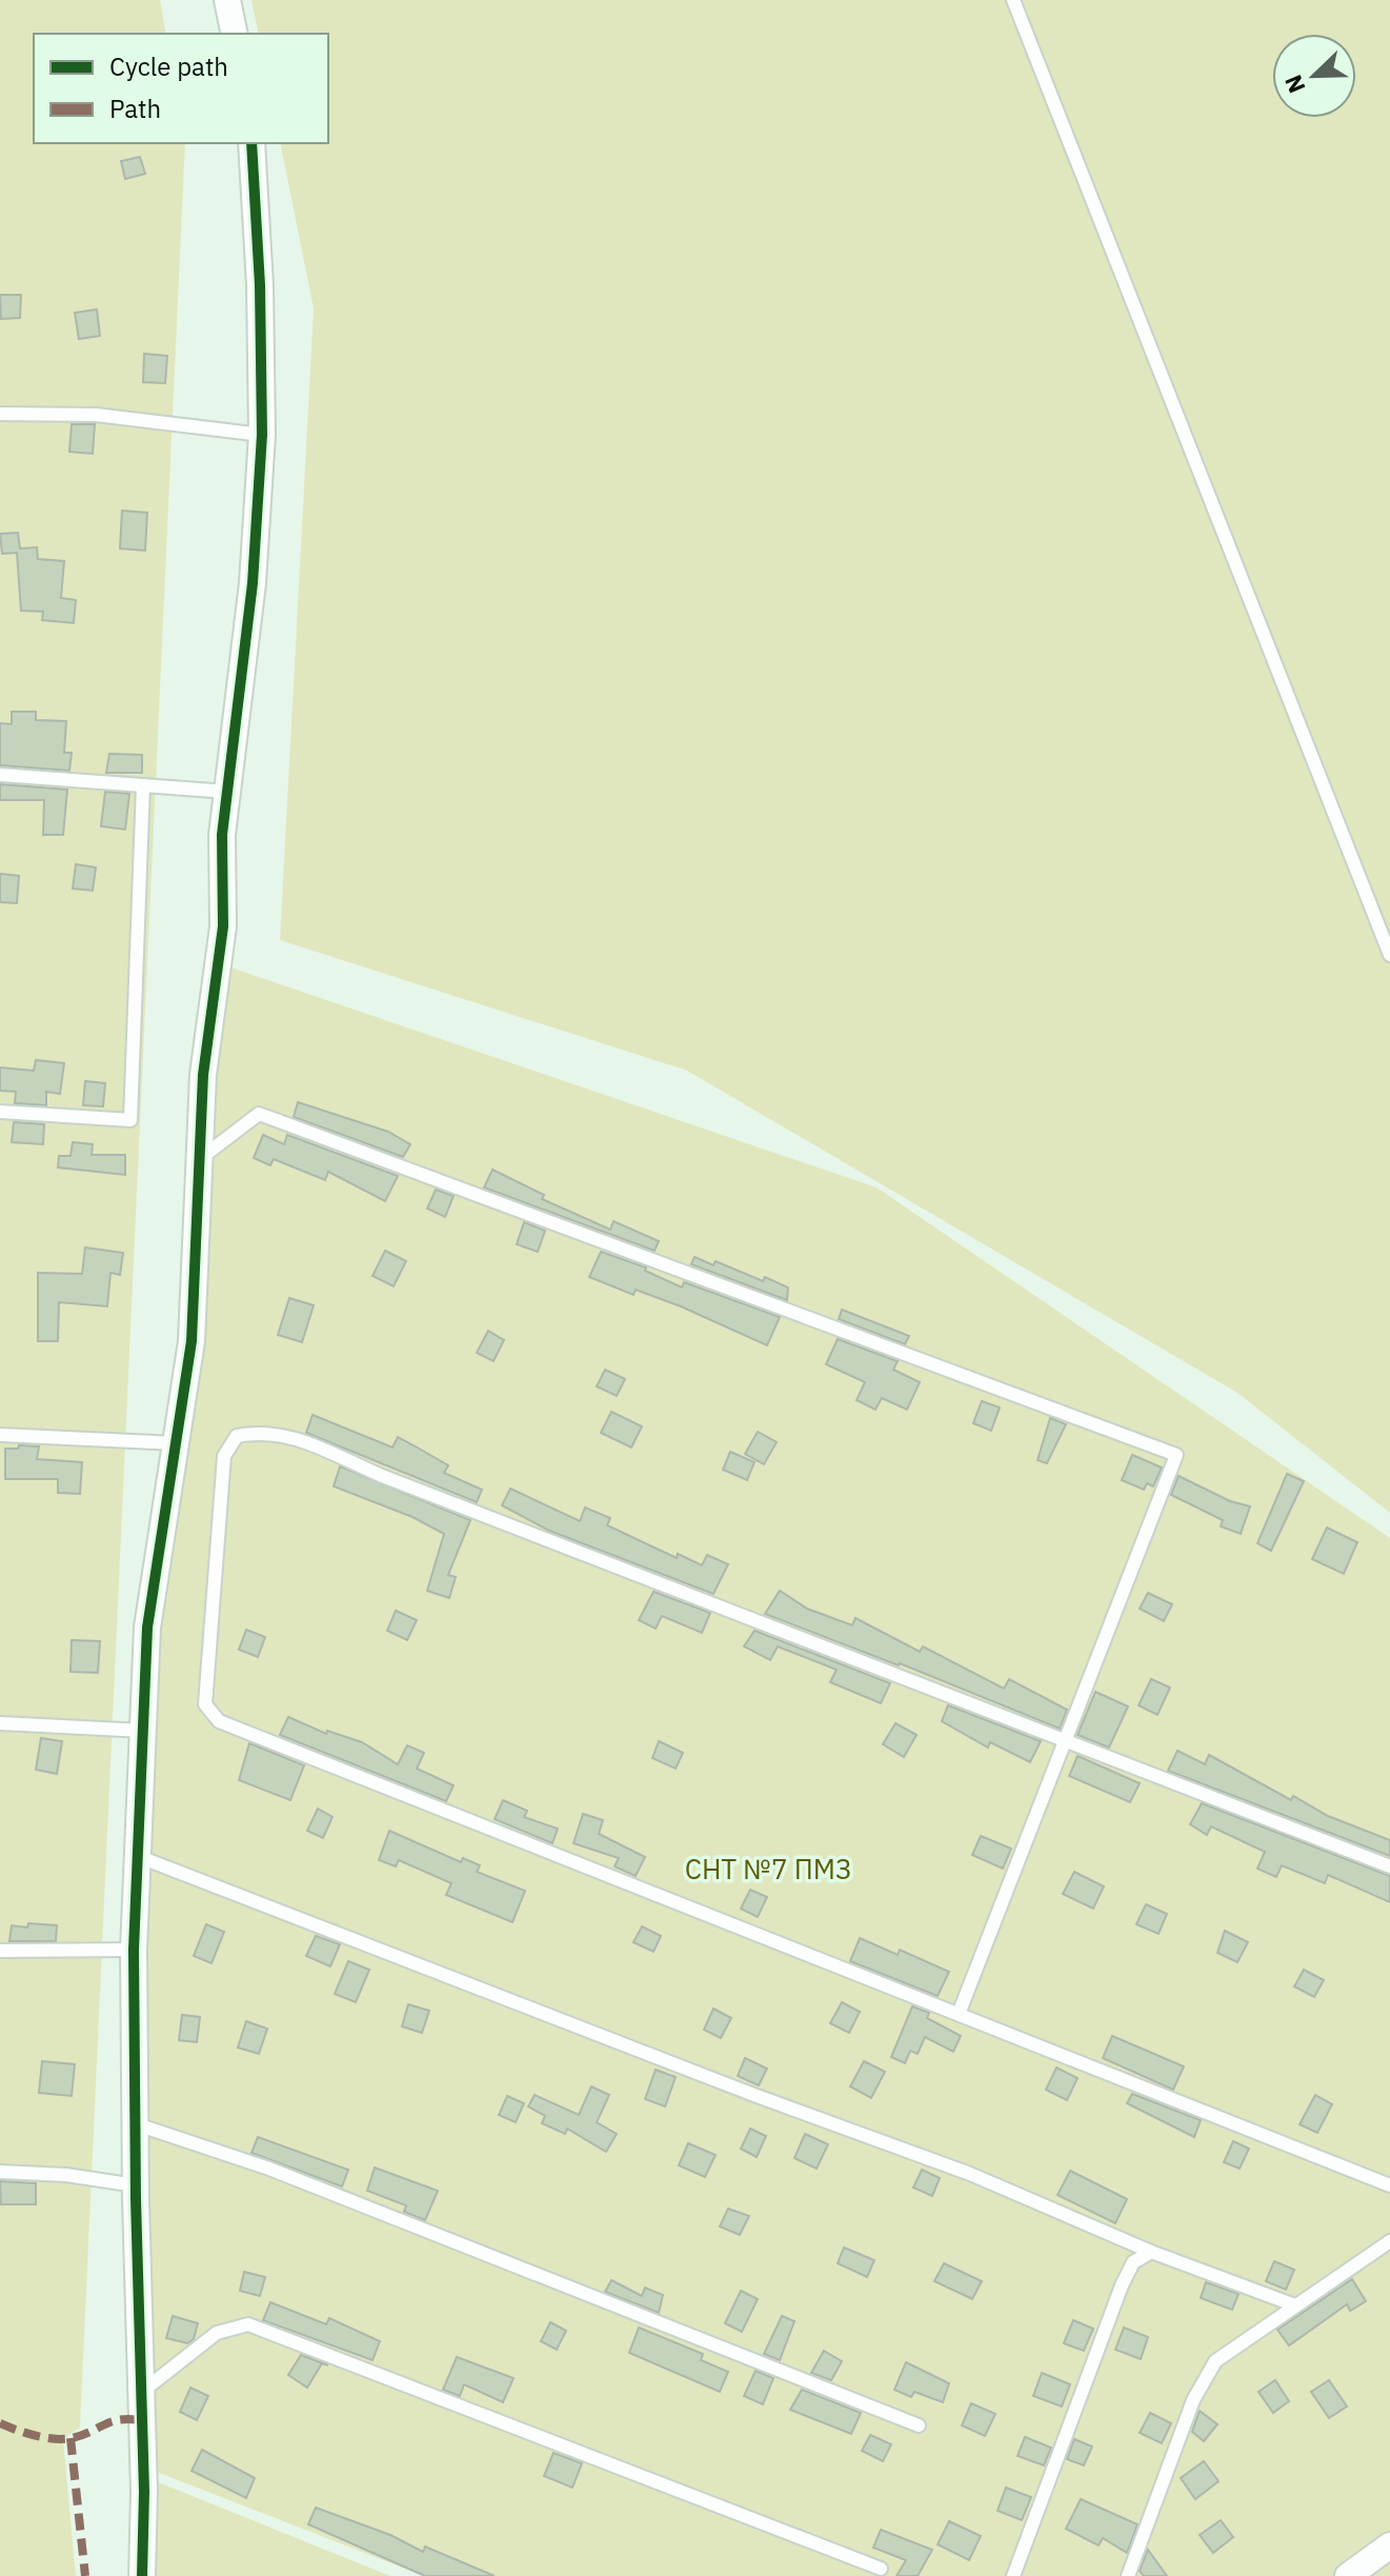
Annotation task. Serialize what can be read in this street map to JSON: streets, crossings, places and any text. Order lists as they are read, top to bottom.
{
  "parks": ["СНТ №7 ПМЗ"],
  "legend": ["Cycle path", "Path"],
  "north": "bottom left"
}
